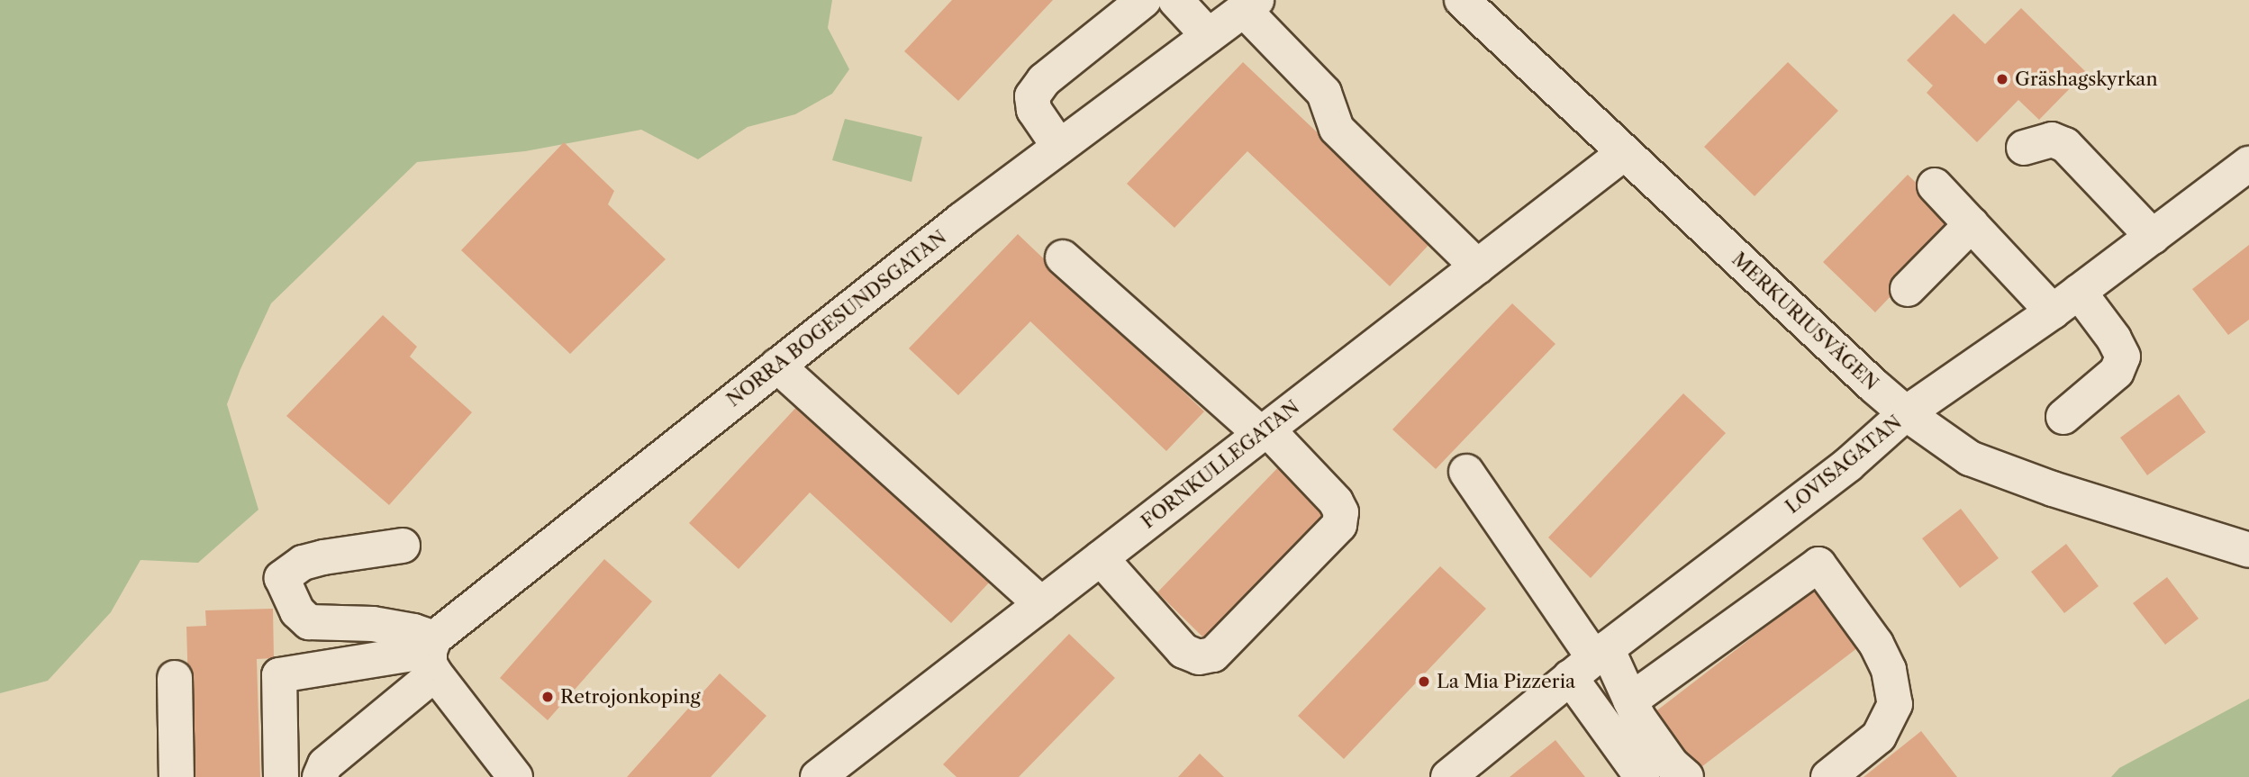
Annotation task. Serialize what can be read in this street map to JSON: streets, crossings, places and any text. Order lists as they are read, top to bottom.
{
  "streets": {
    "street": [
      "NORRA BOGESUNDSGATAN",
      "MERKURIUSVÄGEN",
      "FORNKULLEGATAN",
      "LOVISAGATAN"
    ]
  },
  "crossings": [
    ["MERKURIUSVÄGEN", "FORNKULLEGATAN"],
    ["MERKURIUSVÄGEN", "LOVISAGATAN"]
  ],
  "places": ["Gräshagskyrkan", "La Mia Pizzeria", "Retrojonkoping"]
}
